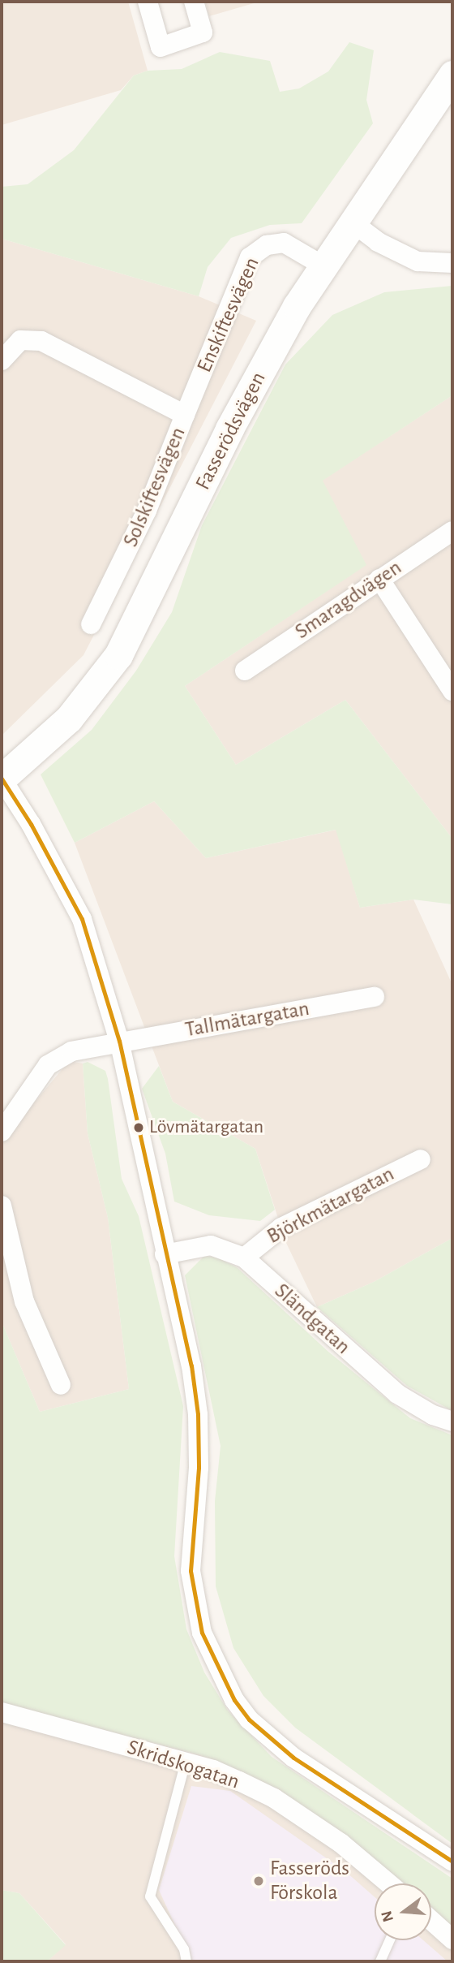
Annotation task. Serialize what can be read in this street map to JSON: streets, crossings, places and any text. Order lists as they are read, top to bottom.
{
  "streets": {
    "street": [
      "Enskiftesvägen",
      "Fasserödsvägen",
      "Solskiftesvägen",
      "Smaragdvägen",
      "Tallmätargatan",
      "Björkmätargatan",
      "Sländgatan",
      "Skridskogatan"
    ]
  },
  "crossings": [
    ["Enskiftesvägen", "Fasserödsvägen"],
    ["Enskiftesvägen", "Solskiftesvägen"],
    ["Björkmätargatan", "Sländgatan"]
  ],
  "places": ["Lövmätargatan", "Fasseröds Förskola"],
  "north": "left"
}
